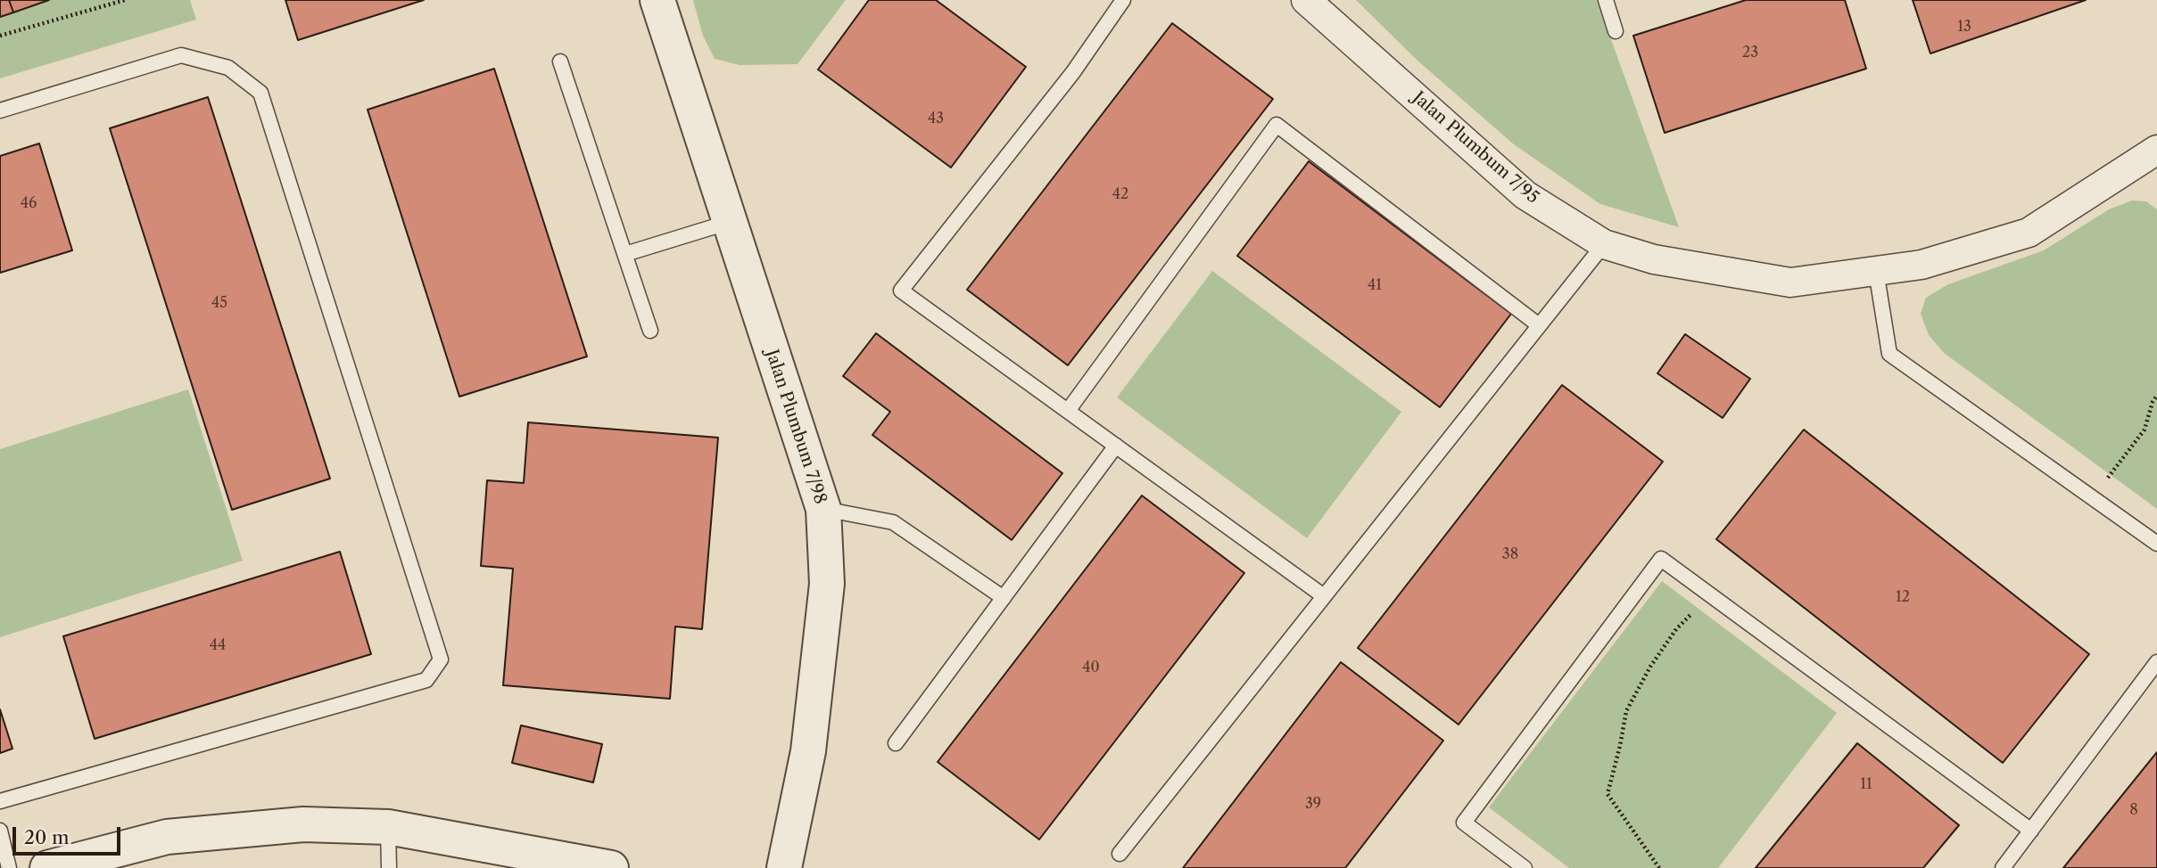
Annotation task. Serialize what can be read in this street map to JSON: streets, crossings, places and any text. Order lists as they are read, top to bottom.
{
  "streets": {
    "street": ["Jalan Plumbum 7/95", "Jalan Plumbum 7/98"]
  },
  "house_numbers": [
    "13",
    "23",
    "43",
    "42",
    "46",
    "41",
    "45",
    "38",
    "12",
    "44",
    "40",
    "11",
    "39",
    "8"
  ],
  "scale_bar": "20 m"
}
